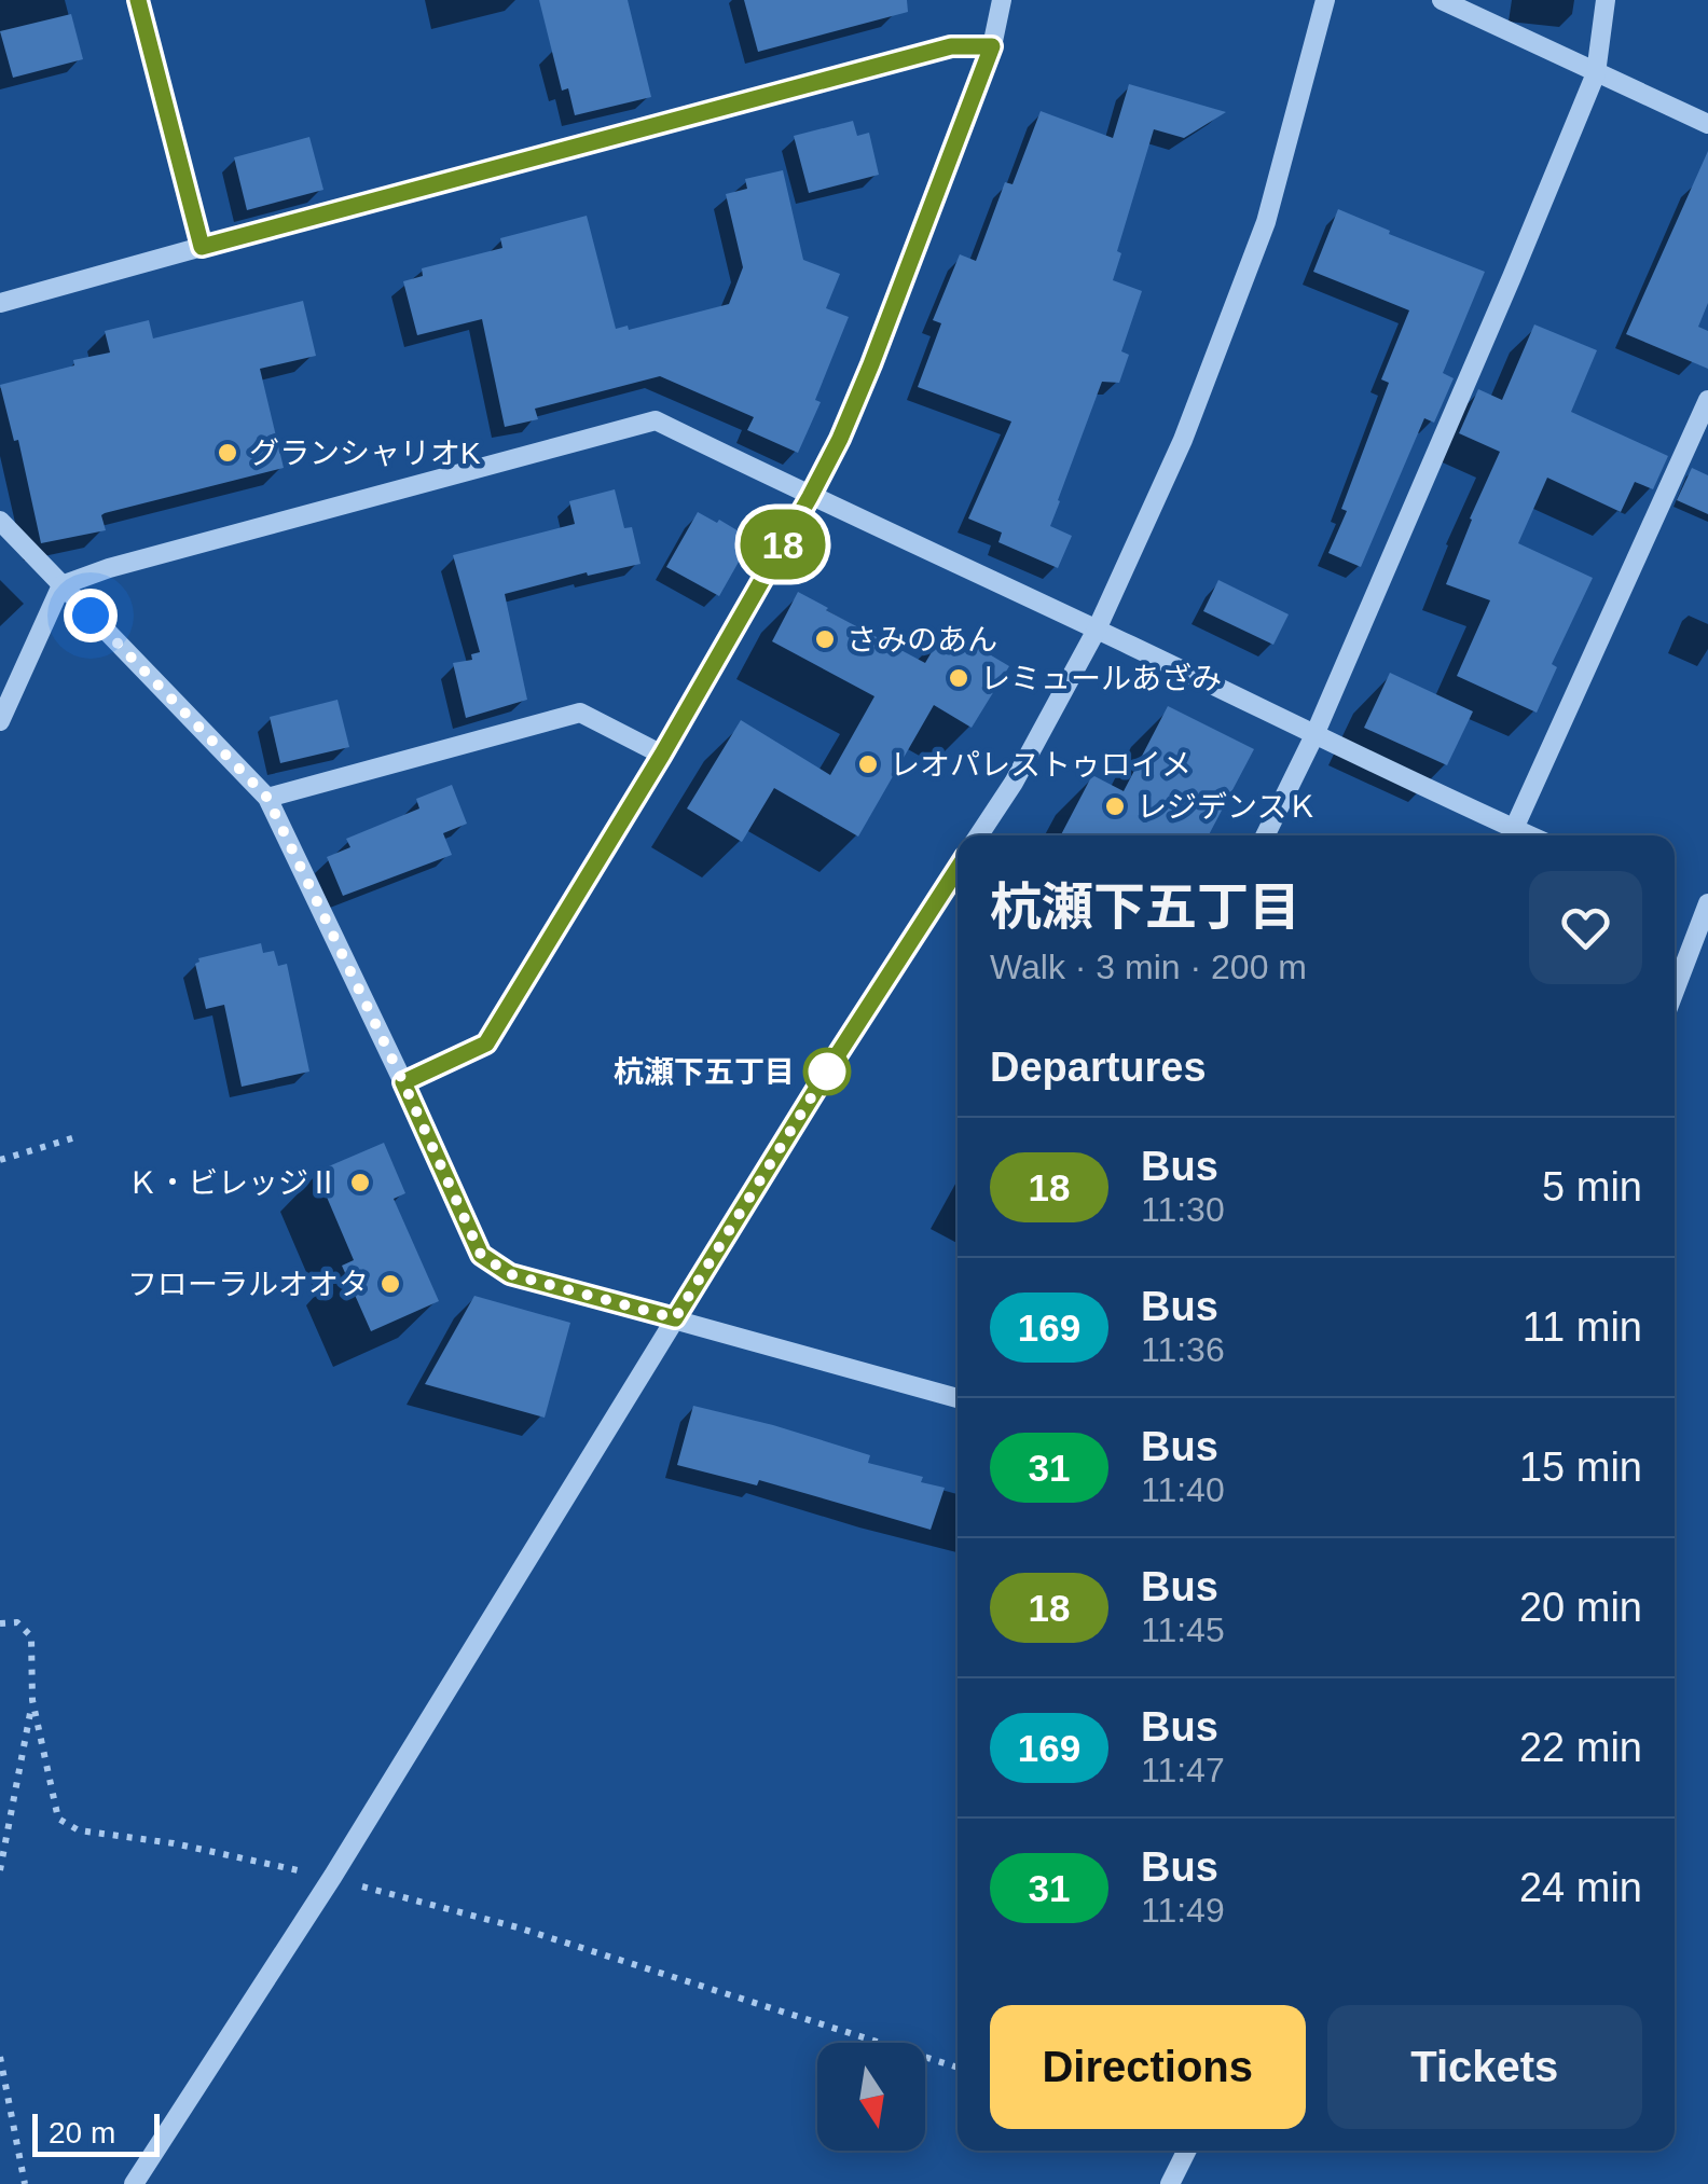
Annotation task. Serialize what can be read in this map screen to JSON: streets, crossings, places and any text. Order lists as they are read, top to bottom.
{
  "places": [
    "グランシャリオK",
    "さみのあん",
    "レミュールあざみ",
    "レオパレストゥロイメ",
    "レジデンスＫ",
    "杭瀬下五丁目",
    "Ｋ・ビレッジⅡ",
    "フローラルオオタ"
  ],
  "lines": ["bus line 18"],
  "scale_bar": "20 m",
  "north": "bottom",
  "page": {
    "on_map": "18",
    "heading": [
      ["杭瀬下五丁目", "Walk · 3 min · 200 m"],
      "Departures"
    ],
    "list": [
      {
        "mark": "18",
        "name": "Bus",
        "note": "11:30",
        "value": "5 min"
      },
      {
        "mark": "169",
        "name": "Bus",
        "note": "11:36",
        "value": "11 min"
      },
      {
        "mark": "31",
        "name": "Bus",
        "note": "11:40",
        "value": "15 min"
      },
      {
        "mark": "18",
        "name": "Bus",
        "note": "11:45",
        "value": "20 min"
      },
      {
        "mark": "169",
        "name": "Bus",
        "note": "11:47",
        "value": "22 min"
      },
      {
        "mark": "31",
        "name": "Bus",
        "note": "11:49",
        "value": "24 min"
      }
    ],
    "buttons": ["Directions", "Tickets"],
    "scale": "20 m"
  }
}
